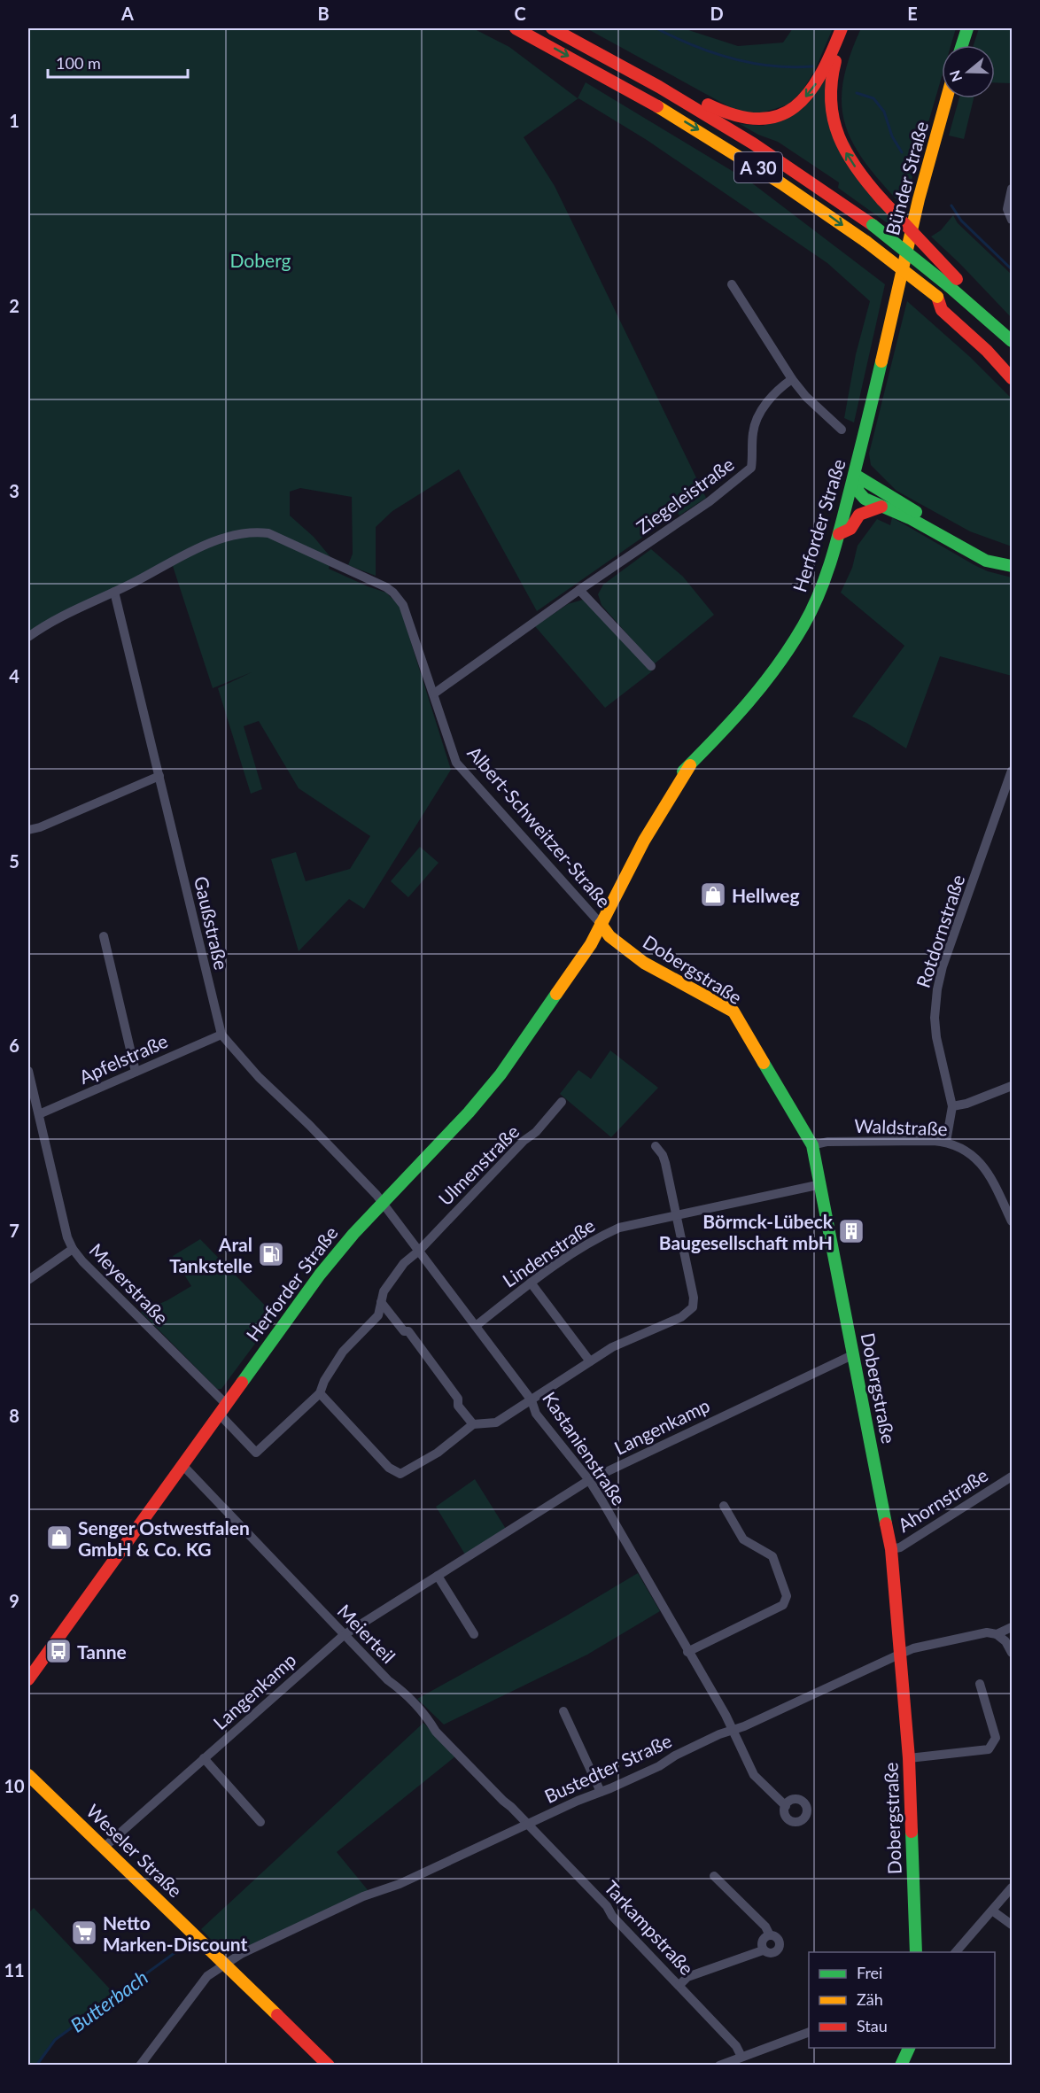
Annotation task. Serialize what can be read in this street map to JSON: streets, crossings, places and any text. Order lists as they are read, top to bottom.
{
  "streets": {
    "main road": [
      "A 30",
      "Bünder Straße",
      "Herforder Straße",
      "Dobergstraße",
      "Weseler Straße"
    ],
    "street": [
      "Ziegeleistraße",
      "Albert-Schweitzer-Straße",
      "Gaußstraße",
      "Rotdornstraße",
      "Apfelstraße",
      "Waldstraße",
      "Ulmenstraße",
      "Lindenstraße",
      "Meyerstraße",
      "Langenkamp",
      "Kastanienstraße",
      "Ahornstraße",
      "Meierteil",
      "Bustedter Straße",
      "Tarkampstraße"
    ]
  },
  "crossings": [
    ["Bünder Straße", "Herforder Straße"],
    ["Ziegeleistraße", "Albert-Schweitzer-Straße"],
    ["Herforder Straße", "Albert-Schweitzer-Straße"],
    ["Herforder Straße", "Gaußstraße"],
    ["Herforder Straße", "Dobergstraße"],
    ["Herforder Straße", "Meyerstraße"],
    ["Herforder Straße", "Kastanienstraße"],
    ["Herforder Straße", "Meierteil"],
    ["Albert-Schweitzer-Straße", "Gaußstraße"],
    ["Albert-Schweitzer-Straße", "Dobergstraße"],
    ["Gaußstraße", "Apfelstraße"],
    ["Gaußstraße", "Kastanienstraße"],
    ["Rotdornstraße", "Waldstraße"],
    ["Dobergstraße", "Waldstraße"],
    ["Dobergstraße", "Lindenstraße"],
    ["Dobergstraße", "Langenkamp"],
    ["Dobergstraße", "Ahornstraße"],
    ["Dobergstraße", "Bustedter Straße"],
    ["Apfelstraße", "Meyerstraße"],
    ["Ulmenstraße", "Meyerstraße"],
    ["Ulmenstraße", "Kastanienstraße"],
    ["Lindenstraße", "Kastanienstraße"],
    ["Langenkamp", "Kastanienstraße"],
    ["Langenkamp", "Meierteil"],
    ["Langenkamp", "Weseler Straße"],
    ["Kastanienstraße", "Bustedter Straße"],
    ["Meierteil", "Bustedter Straße"],
    ["Meierteil", "Tarkampstraße"],
    ["Bustedter Straße", "Weseler Straße"],
    ["Bustedter Straße", "Tarkampstraße"]
  ],
  "water": ["Butterbach"],
  "parks": ["Doberg"],
  "places": {
    "shop": ["Hellweg", "Senger Ostwestfalen GmbH & Co. KG"],
    "building": ["Börmck-Lübeck Baugesellschaft mbH"],
    "fuel station": ["Aral Tankstelle"],
    "bus stop": ["Tanne"],
    "supermarket": ["Netto Marken-Discount"]
  },
  "legend": ["Frei", "Zäh", "Stau"],
  "scale_bar": "100 m",
  "north": "left",
  "grid": {
    "columns": [
      "A",
      "B",
      "C",
      "D",
      "E"
    ],
    "rows": [
      "1",
      "2",
      "3",
      "4",
      "5",
      "6",
      "7",
      "8",
      "9",
      "10",
      "11"
    ]
  }
}
